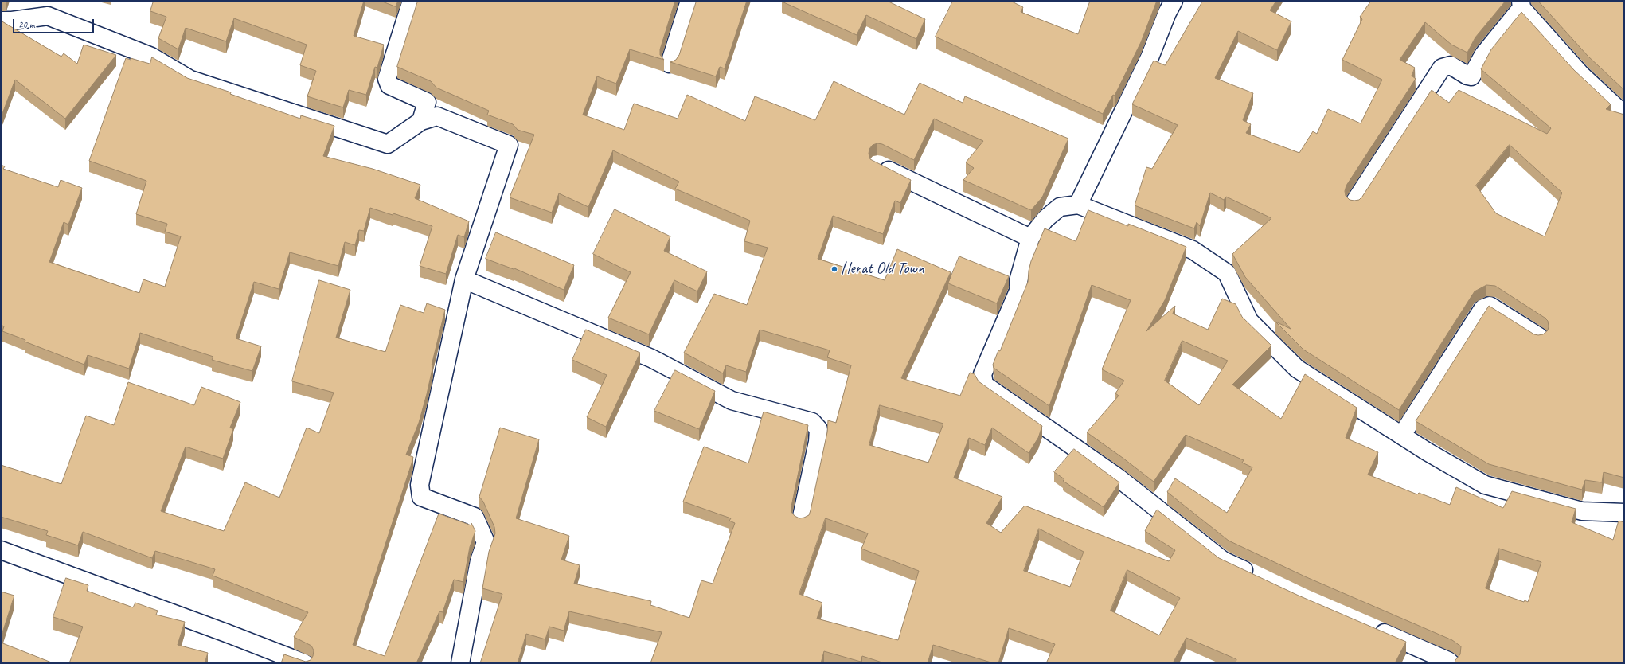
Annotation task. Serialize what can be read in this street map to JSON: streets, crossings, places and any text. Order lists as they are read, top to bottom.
{
  "places": ["Herat Old Town"],
  "scale_bar": "20 m"
}
